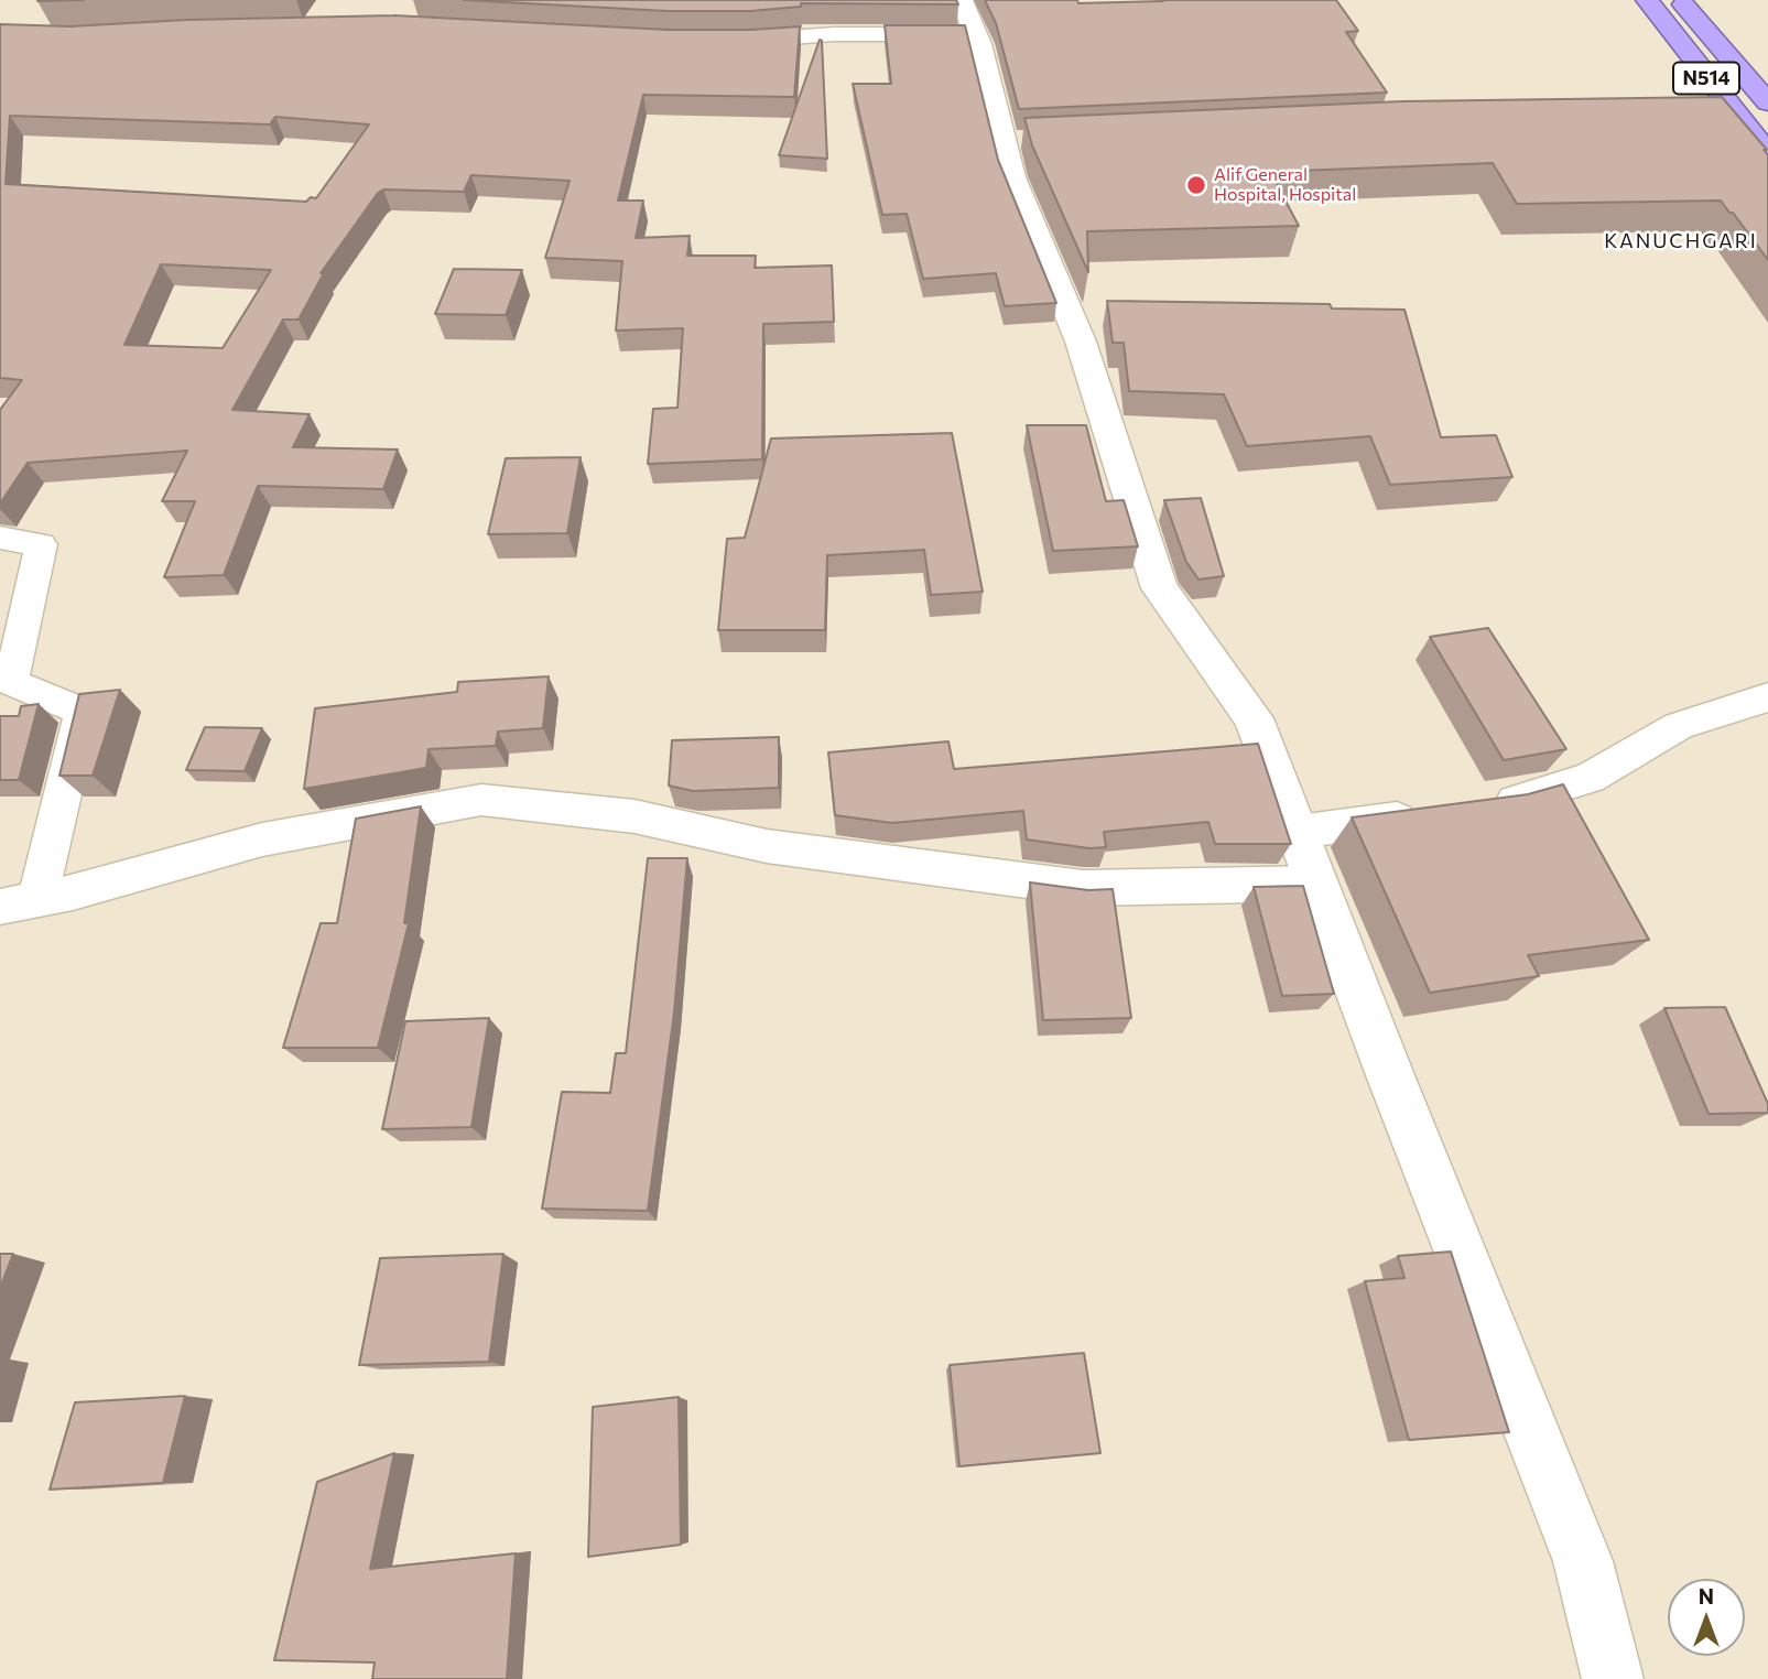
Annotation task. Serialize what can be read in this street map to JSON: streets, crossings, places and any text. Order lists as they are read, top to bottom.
{
  "streets": {
    "highway": ["N514"]
  },
  "districts": ["KANUCHGARI"],
  "places": ["Alif General Hospital, Hospital"],
  "north": "top"
}
